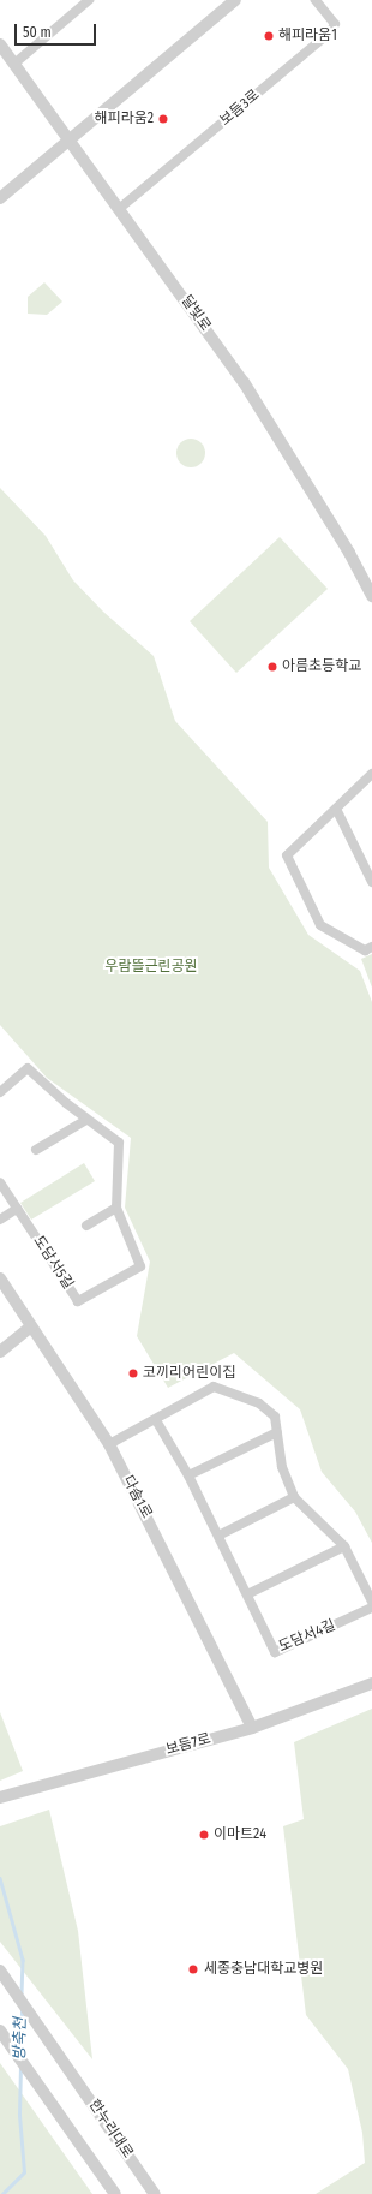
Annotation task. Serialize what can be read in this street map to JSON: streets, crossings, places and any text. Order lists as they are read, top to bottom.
{
  "streets": {
    "street": [
      "보듬3로",
      "달빛로",
      "도담서5길",
      "다솜1로",
      "도담서4길",
      "보듬7로",
      "한누리대로"
    ]
  },
  "crossings": [
    ["보듬3로", "달빛로"],
    ["다솜1로", "보듬7로"]
  ],
  "water": ["방축천"],
  "parks": ["우람뜰근린공원"],
  "places": [
    "해피라움1",
    "해피라움2",
    "아름초등학교",
    "코끼리어린이집",
    "이마트24",
    "세종충남대학교병원"
  ],
  "scale_bar": "50 m"
}
